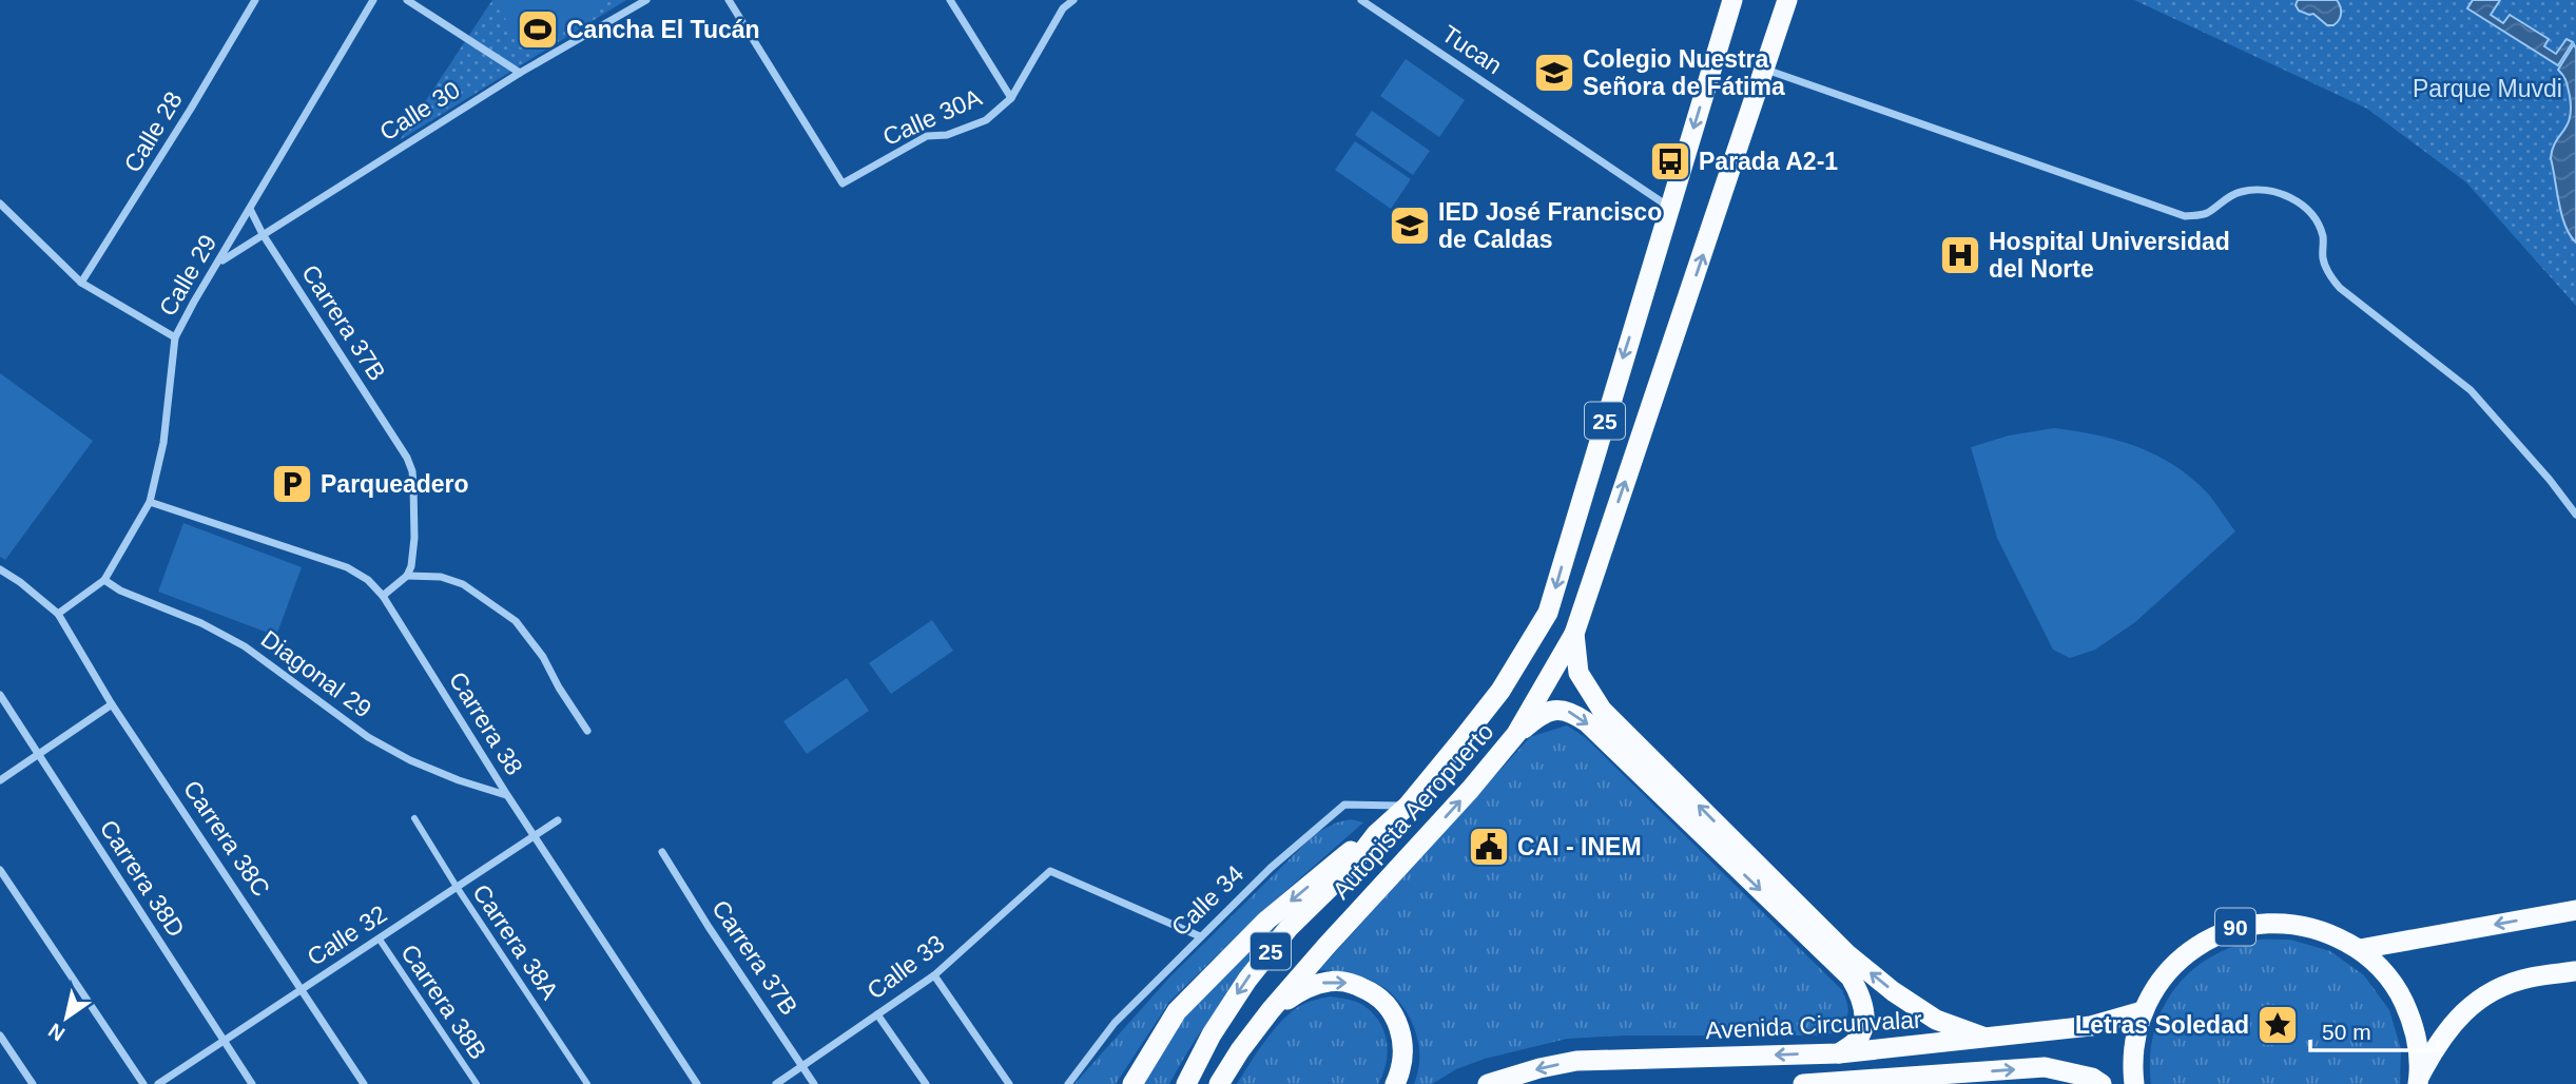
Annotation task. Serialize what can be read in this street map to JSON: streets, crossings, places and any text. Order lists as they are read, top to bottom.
{
  "streets": {
    "highway": [
      "25",
      "Autopista Aeropuerto",
      "90",
      "Avenida Circunvalar"
    ],
    "street": [
      "Tucan",
      "Calle 30",
      "Calle 30A",
      "Calle 28",
      "Calle 29",
      "Carrera 37B",
      "Diagonal 29",
      "Carrera 38",
      "Carrera 38C",
      "Carrera 38D",
      "Calle 34",
      "Calle 32",
      "Carrera 38A",
      "Calle 33",
      "Carrera 38B"
    ]
  },
  "crossings": [
    ["Tucan", "Autopista Aeropuerto"],
    ["Calle 30", "Calle 29"],
    ["Calle 30", "Carrera 37B"],
    ["Calle 29", "Carrera 37B"],
    ["Calle 29", "Diagonal 29"],
    ["Calle 29", "Carrera 38"],
    ["Calle 29", "Carrera 38C"],
    ["Carrera 37B", "Calle 33"],
    ["Diagonal 29", "Carrera 38"],
    ["Carrera 38", "Calle 32"],
    ["Autopista Aeropuerto", "Calle 34"],
    ["Carrera 38C", "Calle 32"],
    ["Carrera 38D", "Calle 32"],
    ["Calle 34", "Calle 33"],
    ["90", "Avenida Circunvalar"],
    ["Calle 32", "Carrera 38A"],
    ["Calle 32", "Carrera 38B"]
  ],
  "one_way": ["Avenida Circunvalar"],
  "parks": ["Parque Muvdi"],
  "places": {
    "sports": ["Cancha El Tucán"],
    "school or university": ["Colegio Nuestra Señora de Fátima", "IED José Francisco de Caldas"],
    "bus stop": ["Parada A2-1"],
    "hospital": ["Hospital Universidad del Norte"],
    "parking": ["Parqueadero"],
    "public building": ["CAI - INEM"],
    "place": ["Letras Soledad"]
  },
  "scale_bar": "50 m",
  "north": "bottom left"
}
